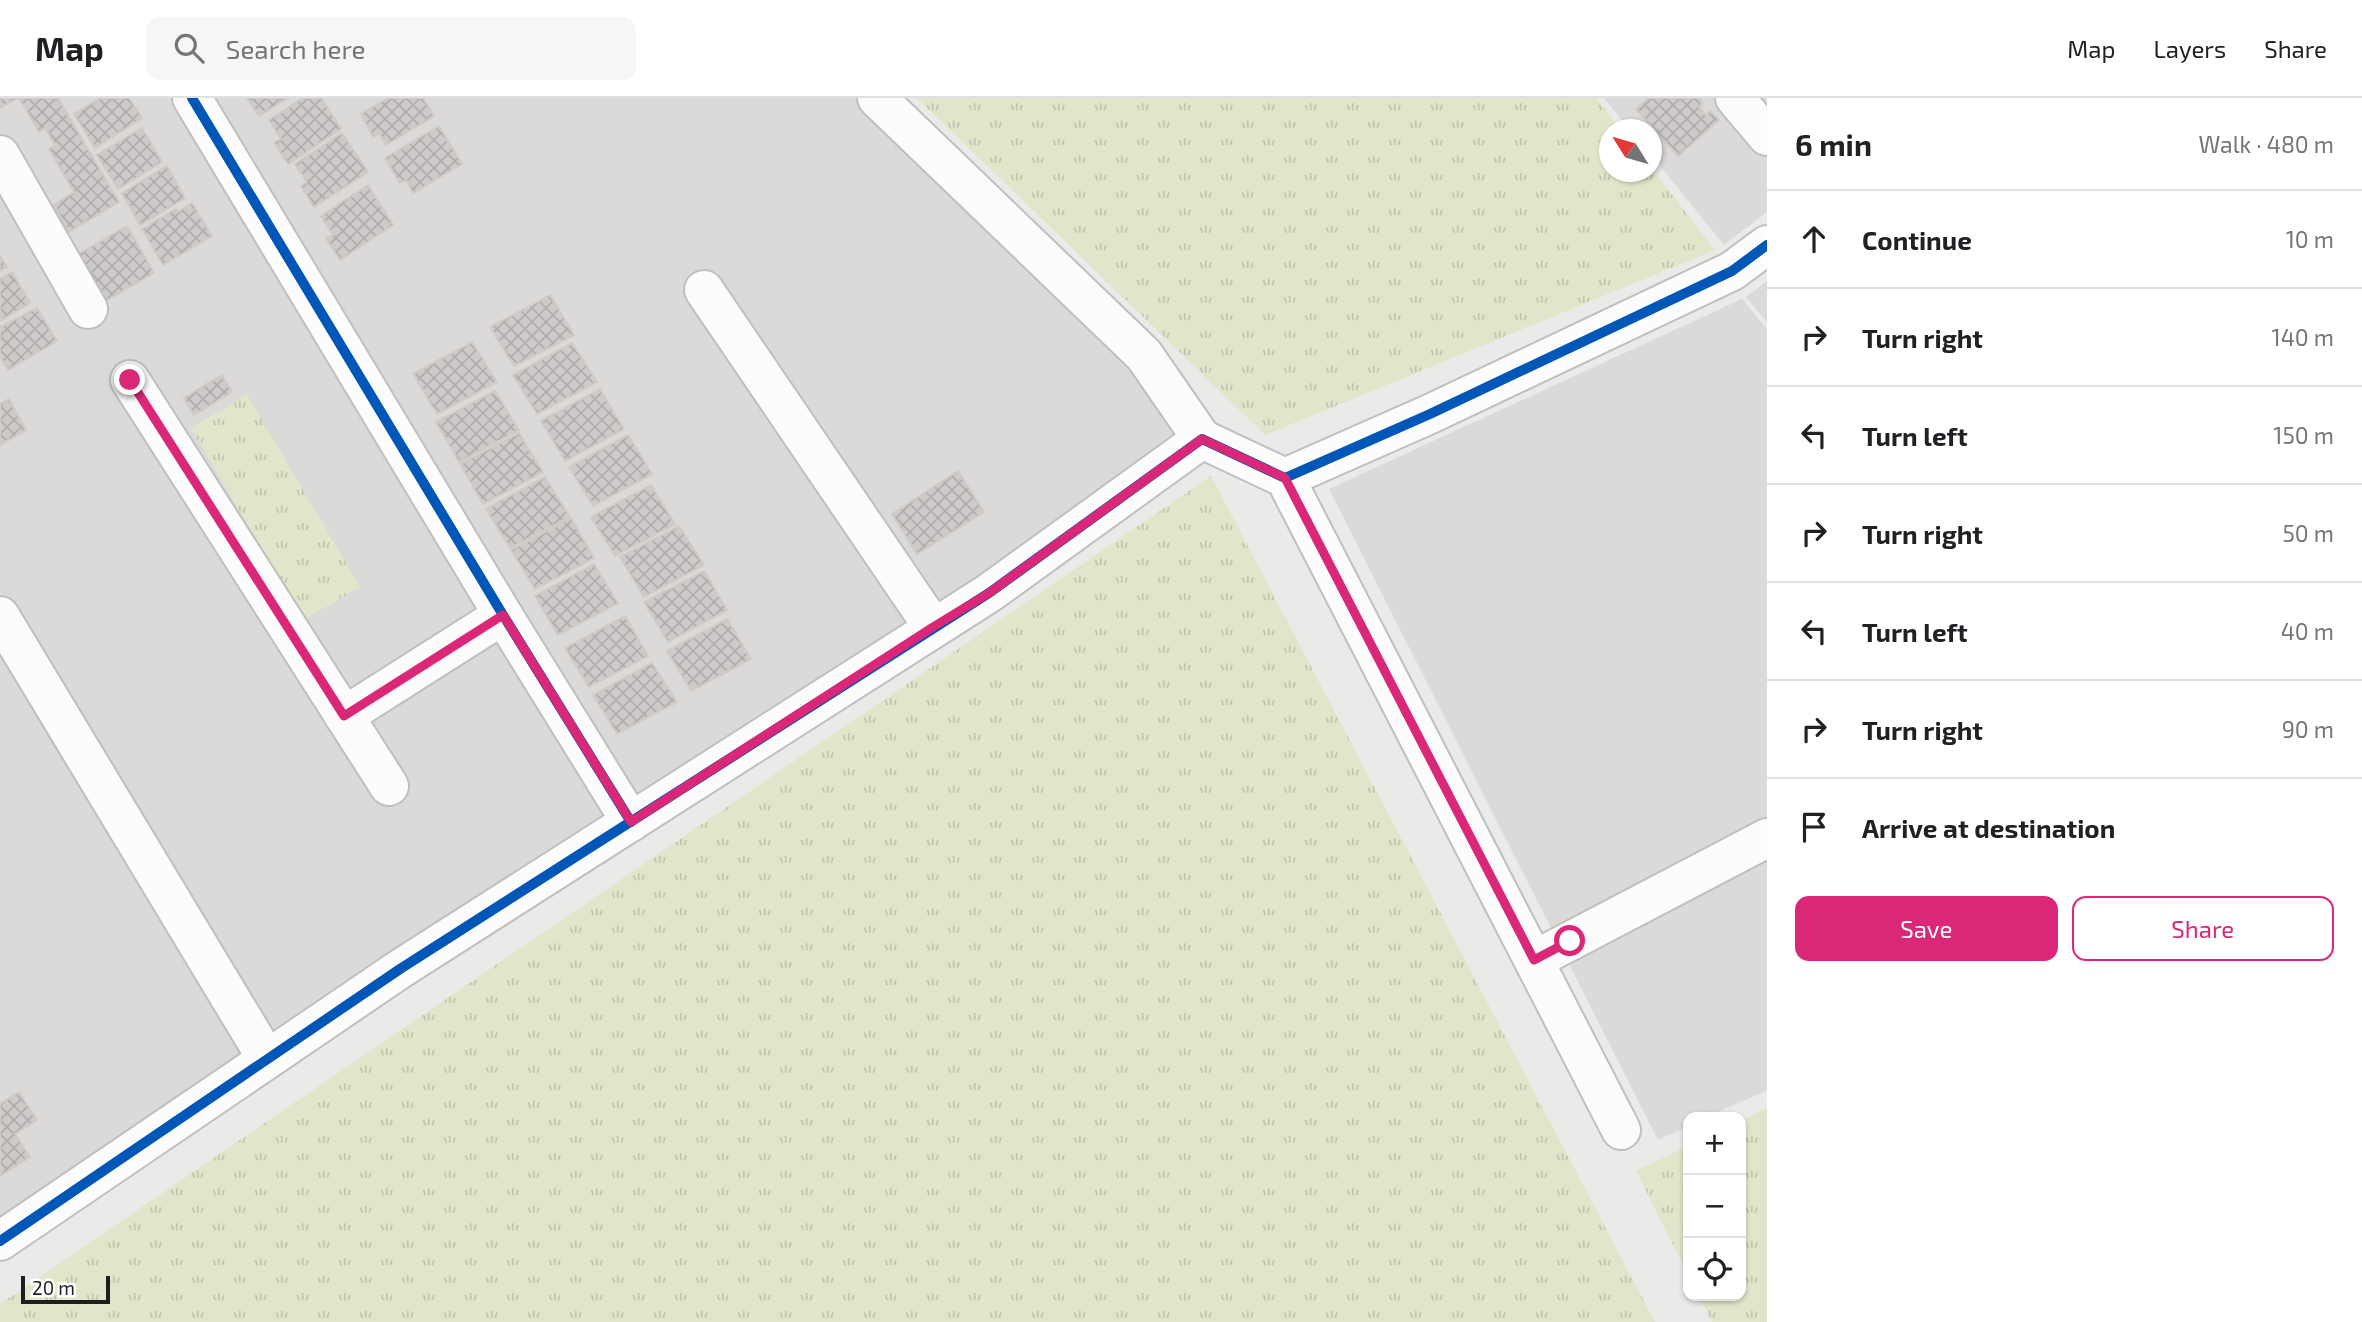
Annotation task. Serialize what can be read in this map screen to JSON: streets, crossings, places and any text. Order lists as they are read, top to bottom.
{
  "scale_bar": "20 m",
  "north": "top left",
  "page": {
    "header": "Map",
    "search": "Search here",
    "nav": ["Map", "Layers", "Share"],
    "heading": ["6 min", "Walk · 480 m"],
    "list": [
      ["Continue", "10 m"],
      ["Turn right", "140 m"],
      ["Turn left", "150 m"],
      ["Turn right", "50 m"],
      ["Turn left", "40 m"],
      ["Turn right", "90 m"],
      "Arrive at destination"
    ],
    "buttons": ["Save", "Share"],
    "map_buttons": ["+", "−"],
    "scale": "20 m"
  }
}
